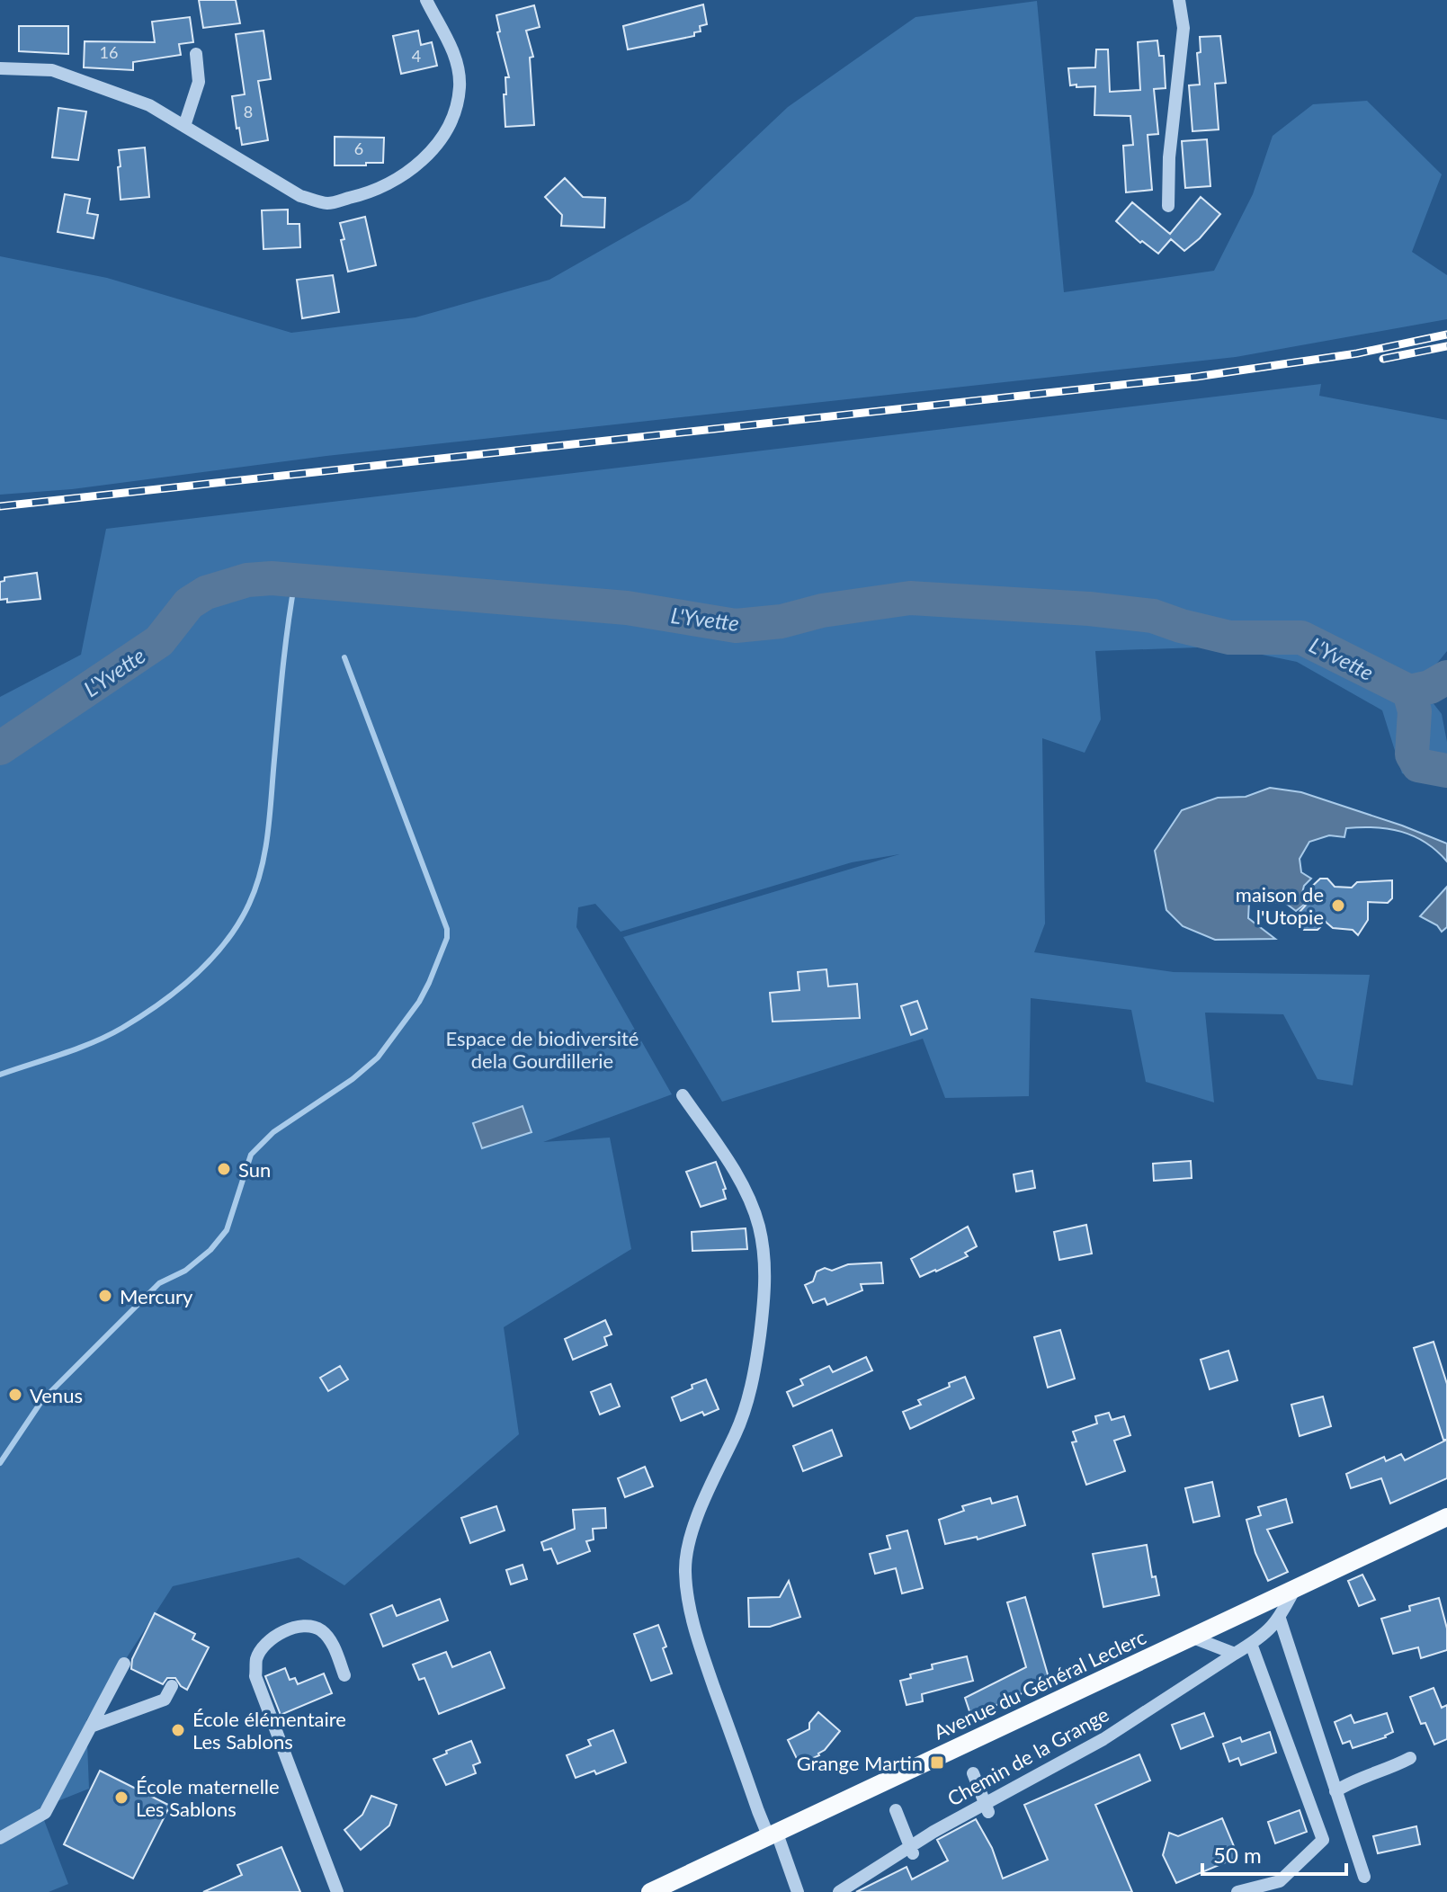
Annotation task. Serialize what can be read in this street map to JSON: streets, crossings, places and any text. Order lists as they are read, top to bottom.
{
  "streets": {
    "main road": ["Avenue du Général Leclerc"],
    "street": ["Chemin de la Grange"]
  },
  "crossings": [
    ["Avenue du Général Leclerc", "Chemin de la Grange"]
  ],
  "water": ["L'Yvette"],
  "parks": ["Espace de biodiversité dela Gourdillerie"],
  "places": {
    "other": [
      "maison de l'Utopie",
      "Sun",
      "Mercury",
      "Venus",
      "École élémentaire Les Sablons",
      "École maternelle Les Sablons"
    ],
    "transit": ["Grange Martin"]
  },
  "house_numbers": [
    "16",
    "4",
    "8",
    "6"
  ],
  "scale_bar": "50 m"
}
